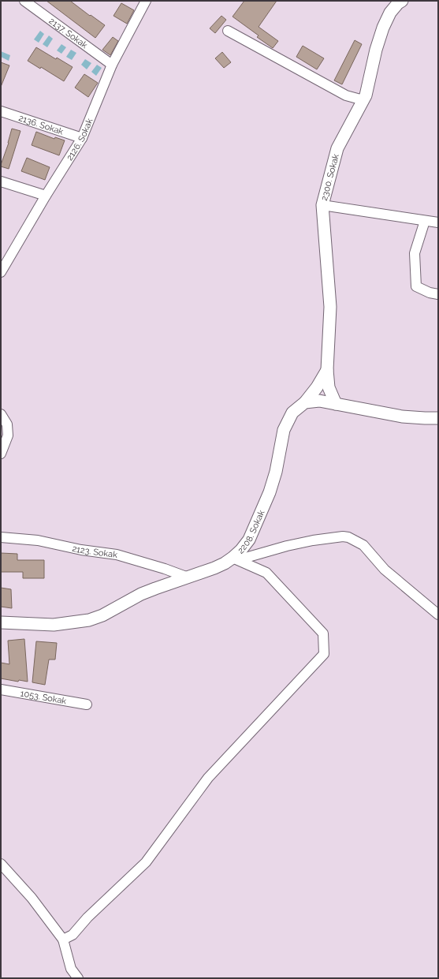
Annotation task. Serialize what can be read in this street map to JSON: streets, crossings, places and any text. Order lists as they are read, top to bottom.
{
  "streets": {
    "street": [
      "2137. Sokak",
      "2136. Sokak",
      "2126. Sokak",
      "2300. Sokak",
      "2208. Sokak",
      "2123. Sokak",
      "1053. Sokak"
    ]
  },
  "crossings": [
    ["2137. Sokak", "2126. Sokak"],
    ["2136. Sokak", "2126. Sokak"],
    ["2300. Sokak", "2208. Sokak"],
    ["2208. Sokak", "2123. Sokak"]
  ]
}
